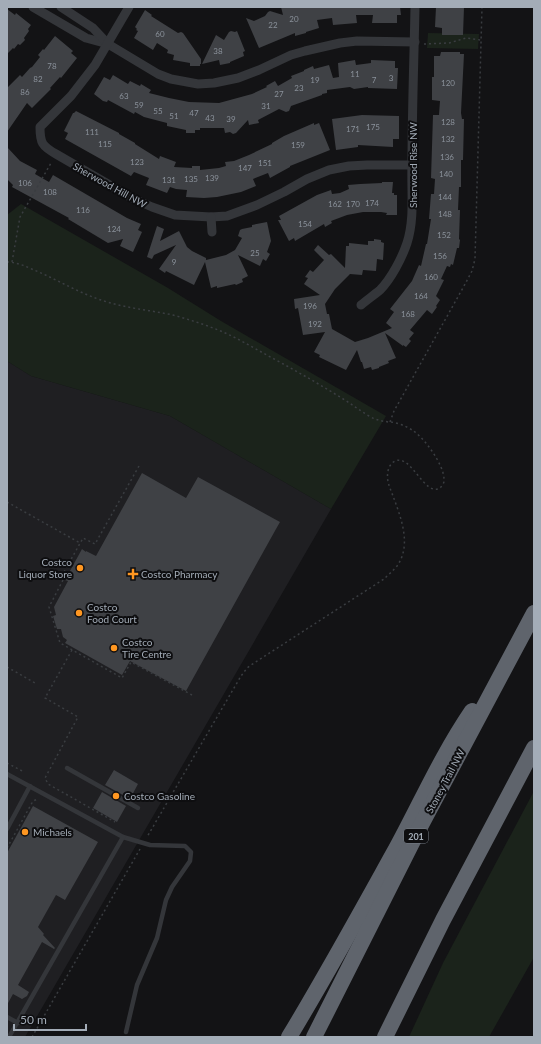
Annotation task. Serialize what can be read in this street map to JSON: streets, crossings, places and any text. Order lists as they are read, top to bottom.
{
  "streets": {
    "highway": ["Stoney Trail NW", "201"],
    "street": ["Sherwood Rise NW", "Sherwood Hill NW"]
  },
  "crossings": [
    ["Sherwood Rise NW", "Sherwood Hill NW"]
  ],
  "places": {
    "other": [
      "Costco Liquor Store",
      "Costco Food Court",
      "Costco Tire Centre",
      "Costco Gasoline",
      "Michaels"
    ],
    "health": ["Costco Pharmacy"]
  },
  "house_numbers": [
    "20",
    "22",
    "60",
    "38",
    "78",
    "11",
    "3",
    "82",
    "19",
    "7",
    "120",
    "23",
    "86",
    "27",
    "63",
    "59",
    "31",
    "55",
    "47",
    "51",
    "43",
    "39",
    "128",
    "175",
    "171",
    "111",
    "132",
    "115",
    "159",
    "136",
    "123",
    "151",
    "147",
    "140",
    "139",
    "135",
    "131",
    "106",
    "108",
    "144",
    "174",
    "162",
    "170",
    "116",
    "148",
    "154",
    "124",
    "152",
    "25",
    "156",
    "9",
    "160",
    "164",
    "196",
    "168",
    "192"
  ],
  "scale_bar": "50 m"
}
